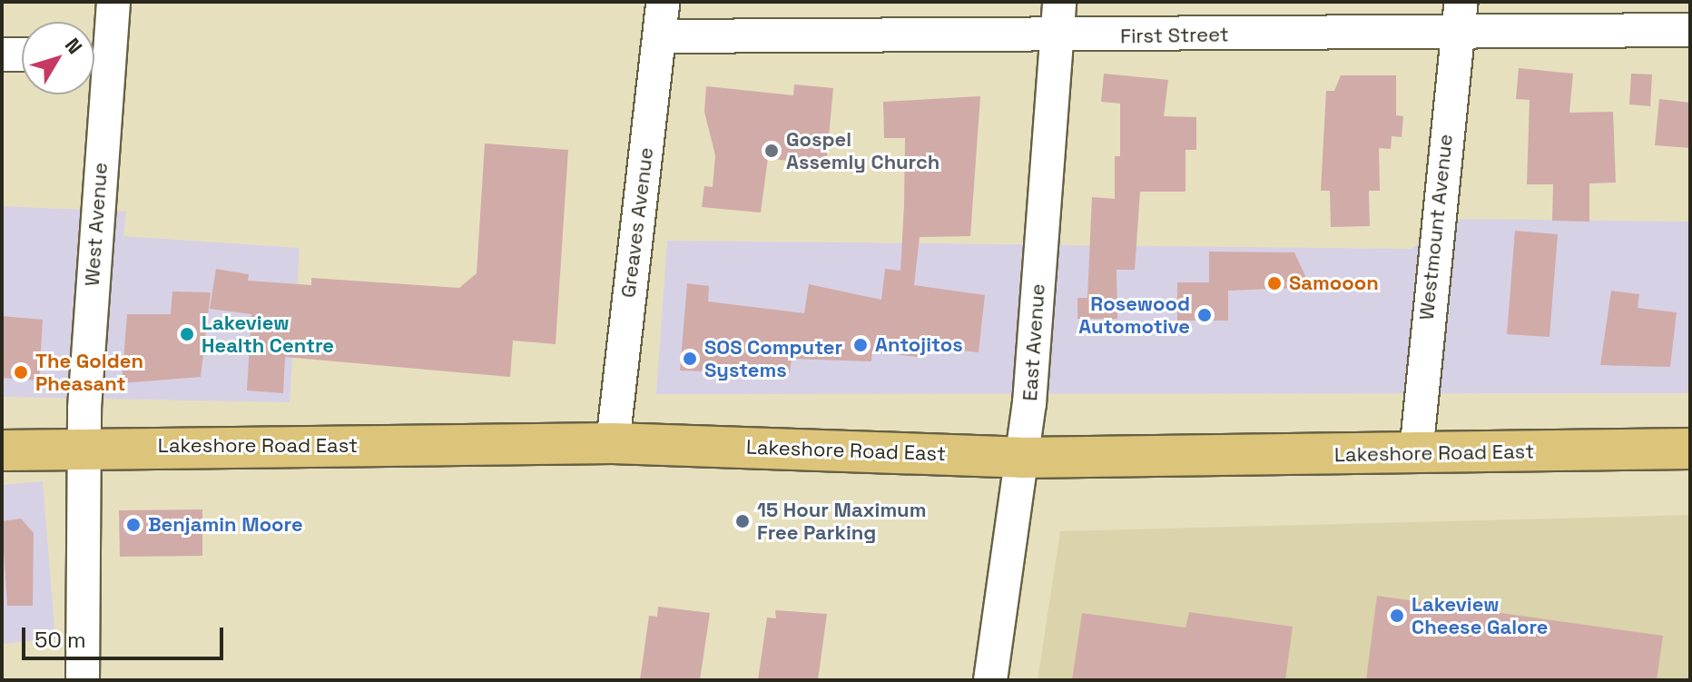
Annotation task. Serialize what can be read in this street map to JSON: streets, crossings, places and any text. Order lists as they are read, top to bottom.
{
  "streets": {
    "main road": ["Lakeshore Road East"],
    "street": [
      "First Street",
      "Greaves Avenue",
      "West Avenue",
      "Westmount Avenue",
      "East Avenue"
    ]
  },
  "crossings": [
    ["First Street", "Greaves Avenue"],
    ["First Street", "Westmount Avenue"],
    ["First Street", "East Avenue"],
    ["Greaves Avenue", "Lakeshore Road East"],
    ["West Avenue", "Lakeshore Road East"],
    ["Westmount Avenue", "Lakeshore Road East"],
    ["East Avenue", "Lakeshore Road East"]
  ],
  "places": [
    "Gospel Assemly Church",
    "Samooon",
    "Rosewood Automotive",
    "Lakeview Health Centre",
    "Antojitos",
    "SOS Computer Systems",
    "The Golden Pheasant",
    "15 Hour Maximum Free Parking",
    "Benjamin Moore",
    "Lakeview Cheese Galore"
  ],
  "scale_bar": "50 m",
  "north": "top right"
}
